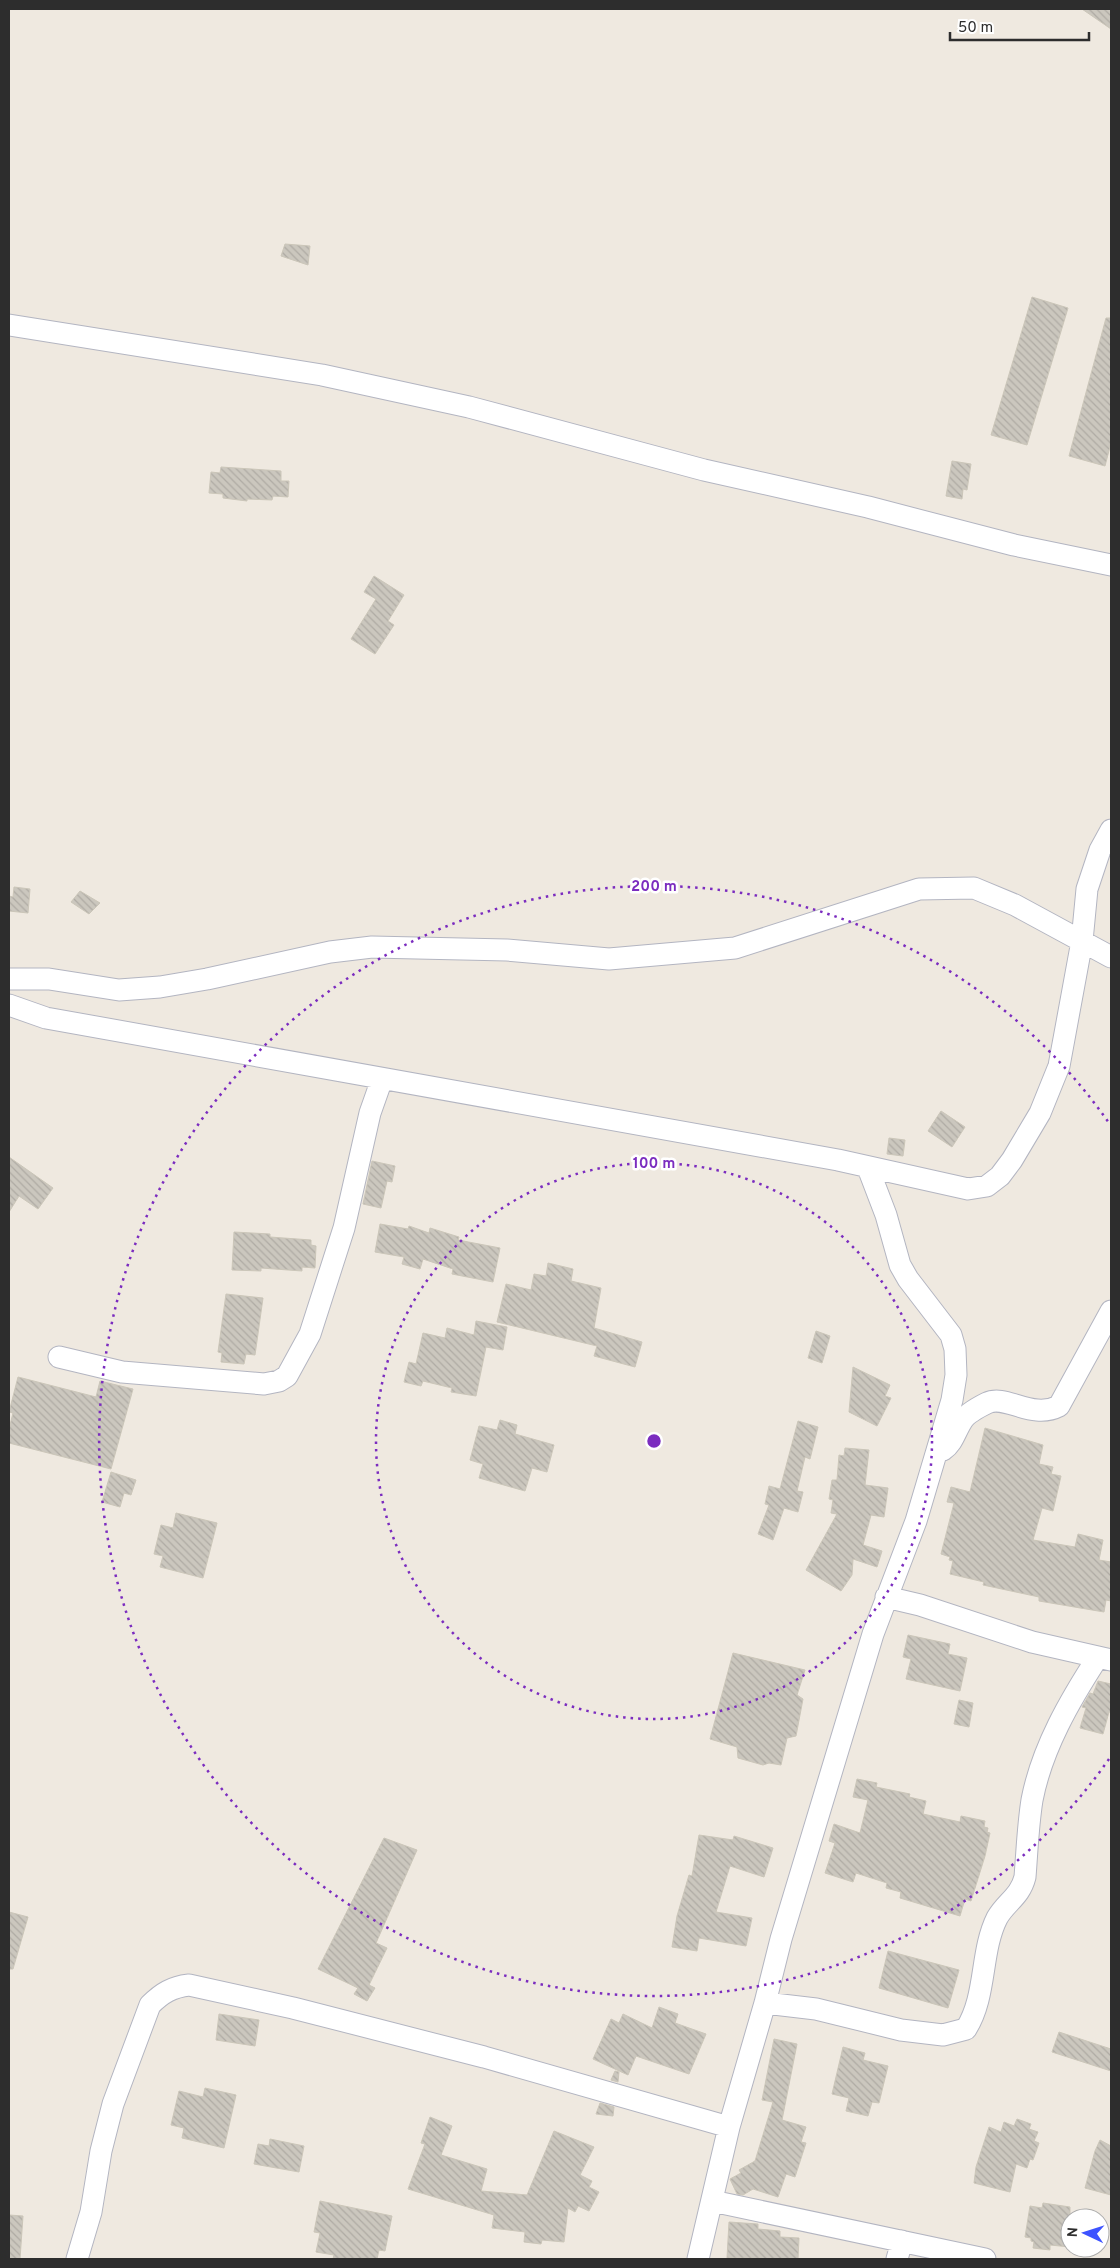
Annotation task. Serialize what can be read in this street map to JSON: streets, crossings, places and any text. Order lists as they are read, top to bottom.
{
  "scale_bar": "50 m",
  "north": "left",
  "rings": ["200 m", "100 m"]
}
